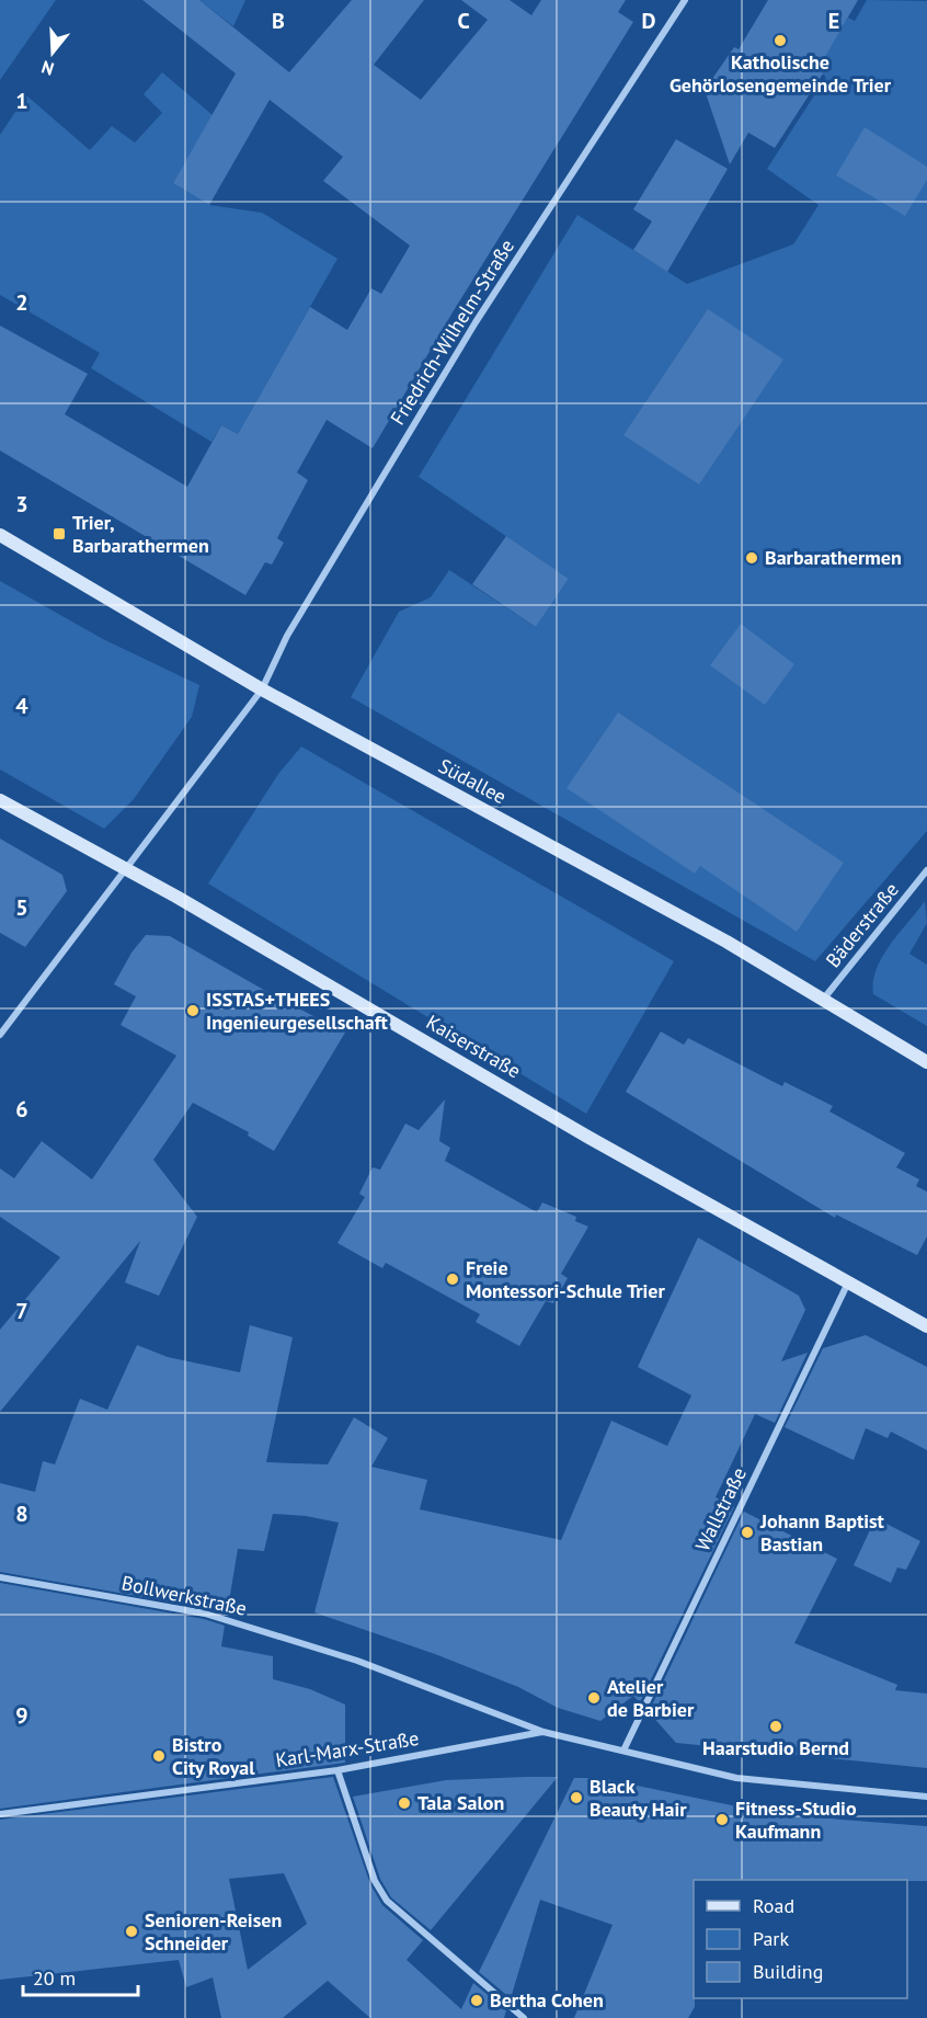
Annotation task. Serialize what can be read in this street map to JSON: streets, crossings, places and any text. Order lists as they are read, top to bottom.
{
  "streets": {
    "main road": ["Südallee", "Kaiserstraße"],
    "street": [
      "Friedrich-Wilhelm-Straße",
      "Bäderstraße",
      "Wallstraße",
      "Bollwerkstraße",
      "Karl-Marx-Straße"
    ]
  },
  "crossings": [
    ["Friedrich-Wilhelm-Straße", "Südallee"],
    ["Friedrich-Wilhelm-Straße", "Kaiserstraße"],
    ["Südallee", "Bäderstraße"],
    ["Kaiserstraße", "Wallstraße"],
    ["Wallstraße", "Karl-Marx-Straße"],
    ["Bollwerkstraße", "Karl-Marx-Straße"]
  ],
  "places": {
    "other": [
      "Katholische Gehörlosengemeinde Trier",
      "Barbarathermen",
      "ISSTAS+THEES Ingenieurgesellschaft",
      "Freie Montessori-Schule Trier",
      "Johann Baptist Bastian",
      "Atelier de Barbier",
      "Haarstudio Bernd",
      "Bistro City Royal",
      "Black Beauty Hair",
      "Tala Salon",
      "Fitness-Studio Kaufmann",
      "Senioren-Reisen Schneider",
      "Bertha Cohen"
    ],
    "transit": ["Trier, Barbarathermen"]
  },
  "legend": ["Road", "Park", "Building"],
  "scale_bar": "20 m",
  "north": "bottom",
  "grid": {
    "columns": [
      "B",
      "C",
      "D",
      "E"
    ],
    "rows": [
      "1",
      "2",
      "3",
      "4",
      "5",
      "6",
      "7",
      "8",
      "9"
    ]
  }
}
